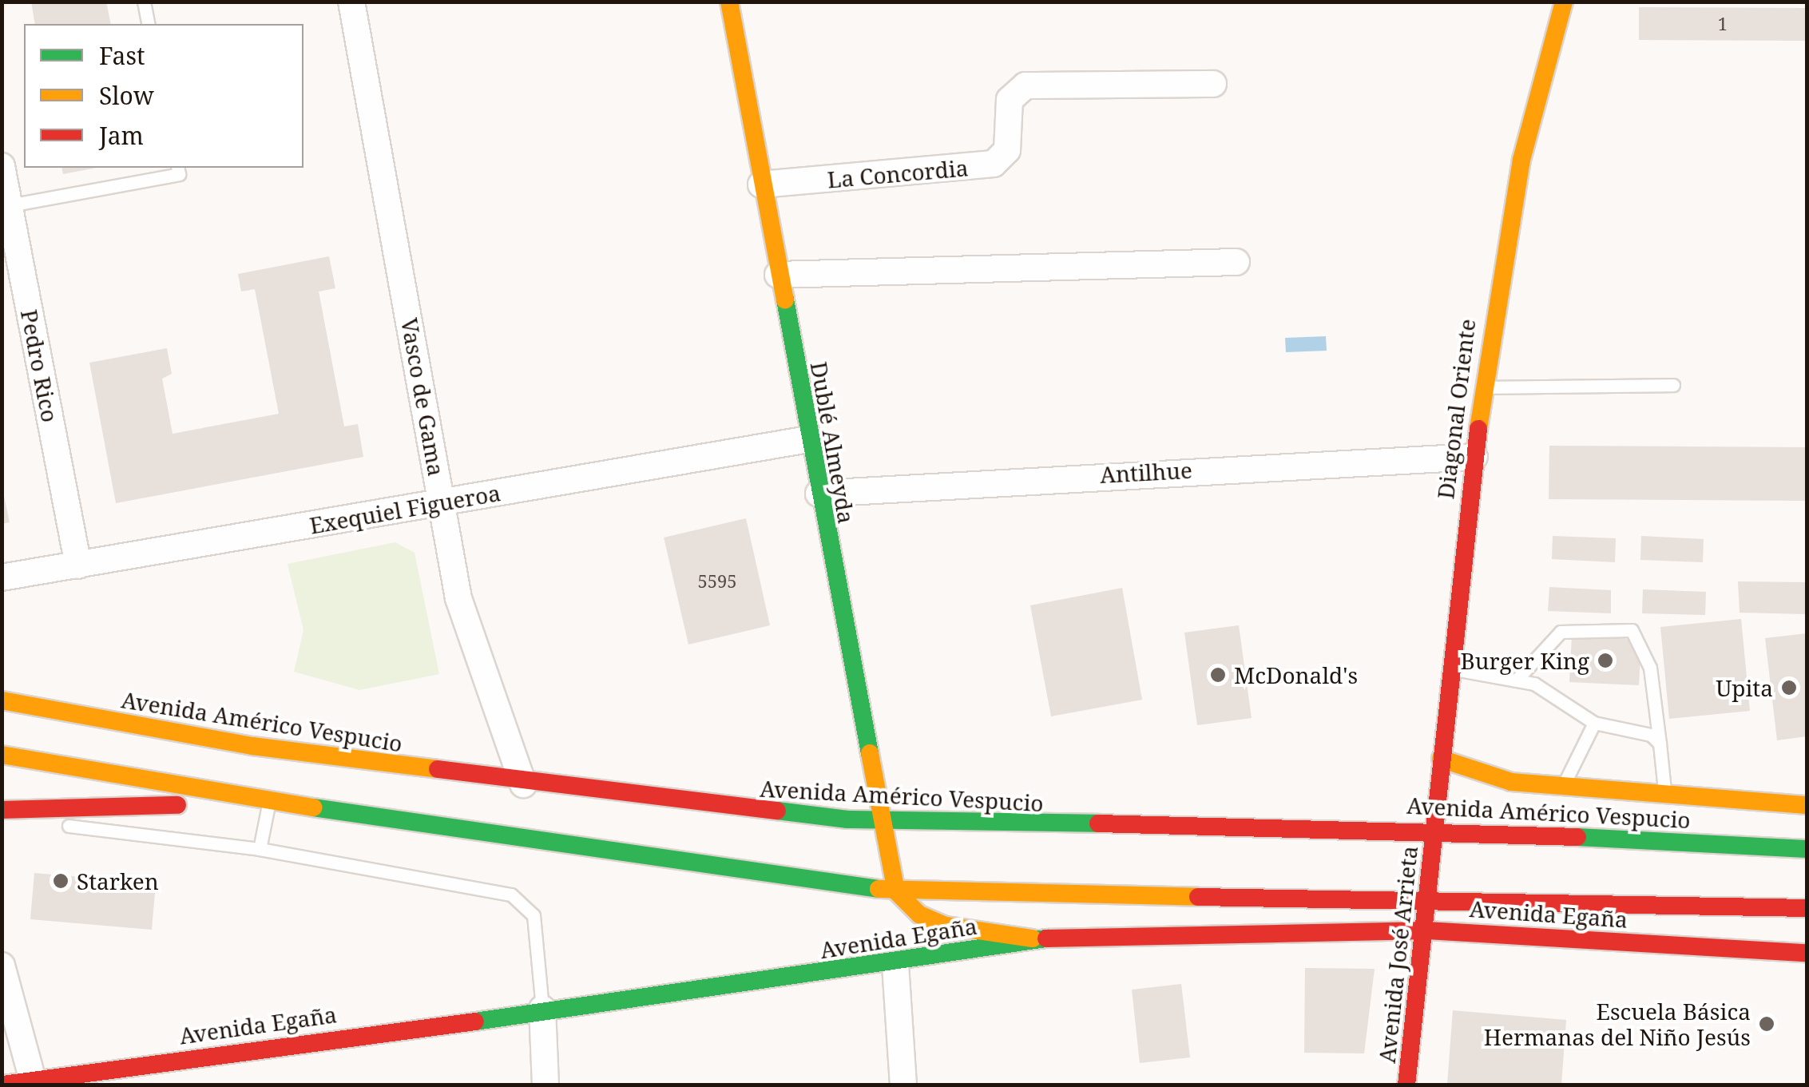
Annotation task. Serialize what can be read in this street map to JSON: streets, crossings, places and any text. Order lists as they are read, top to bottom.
{
  "streets": {
    "main road": [
      "Diagonal Oriente",
      "Dublé Almeyda",
      "Avenida Américo Vespucio",
      "Avenida Egaña",
      "Avenida José Arrieta"
    ],
    "street": [
      "La Concordia",
      "Pedro Rico",
      "Vasco de Gama",
      "Antilhue",
      "Exequiel Figueroa"
    ]
  },
  "crossings": [
    ["La Concordia", "Dublé Almeyda"],
    ["Pedro Rico", "Exequiel Figueroa"],
    ["Vasco de Gama", "Exequiel Figueroa"],
    ["Vasco de Gama", "Avenida Américo Vespucio"],
    ["Diagonal Oriente", "Antilhue"],
    ["Diagonal Oriente", "Avenida Américo Vespucio"],
    ["Diagonal Oriente", "Avenida José Arrieta"],
    ["Dublé Almeyda", "Antilhue"],
    ["Dublé Almeyda", "Exequiel Figueroa"],
    ["Dublé Almeyda", "Avenida Américo Vespucio"],
    ["Avenida Américo Vespucio", "Avenida José Arrieta"],
    ["Avenida Egaña", "Avenida José Arrieta"]
  ],
  "places": [
    "Burger King",
    "McDonald's",
    "Upita",
    "Starken",
    "Escuela Básica Hermanas del Niño Jesús"
  ],
  "house_numbers": ["1", "5595"],
  "legend": ["Fast", "Slow", "Jam"]
}
